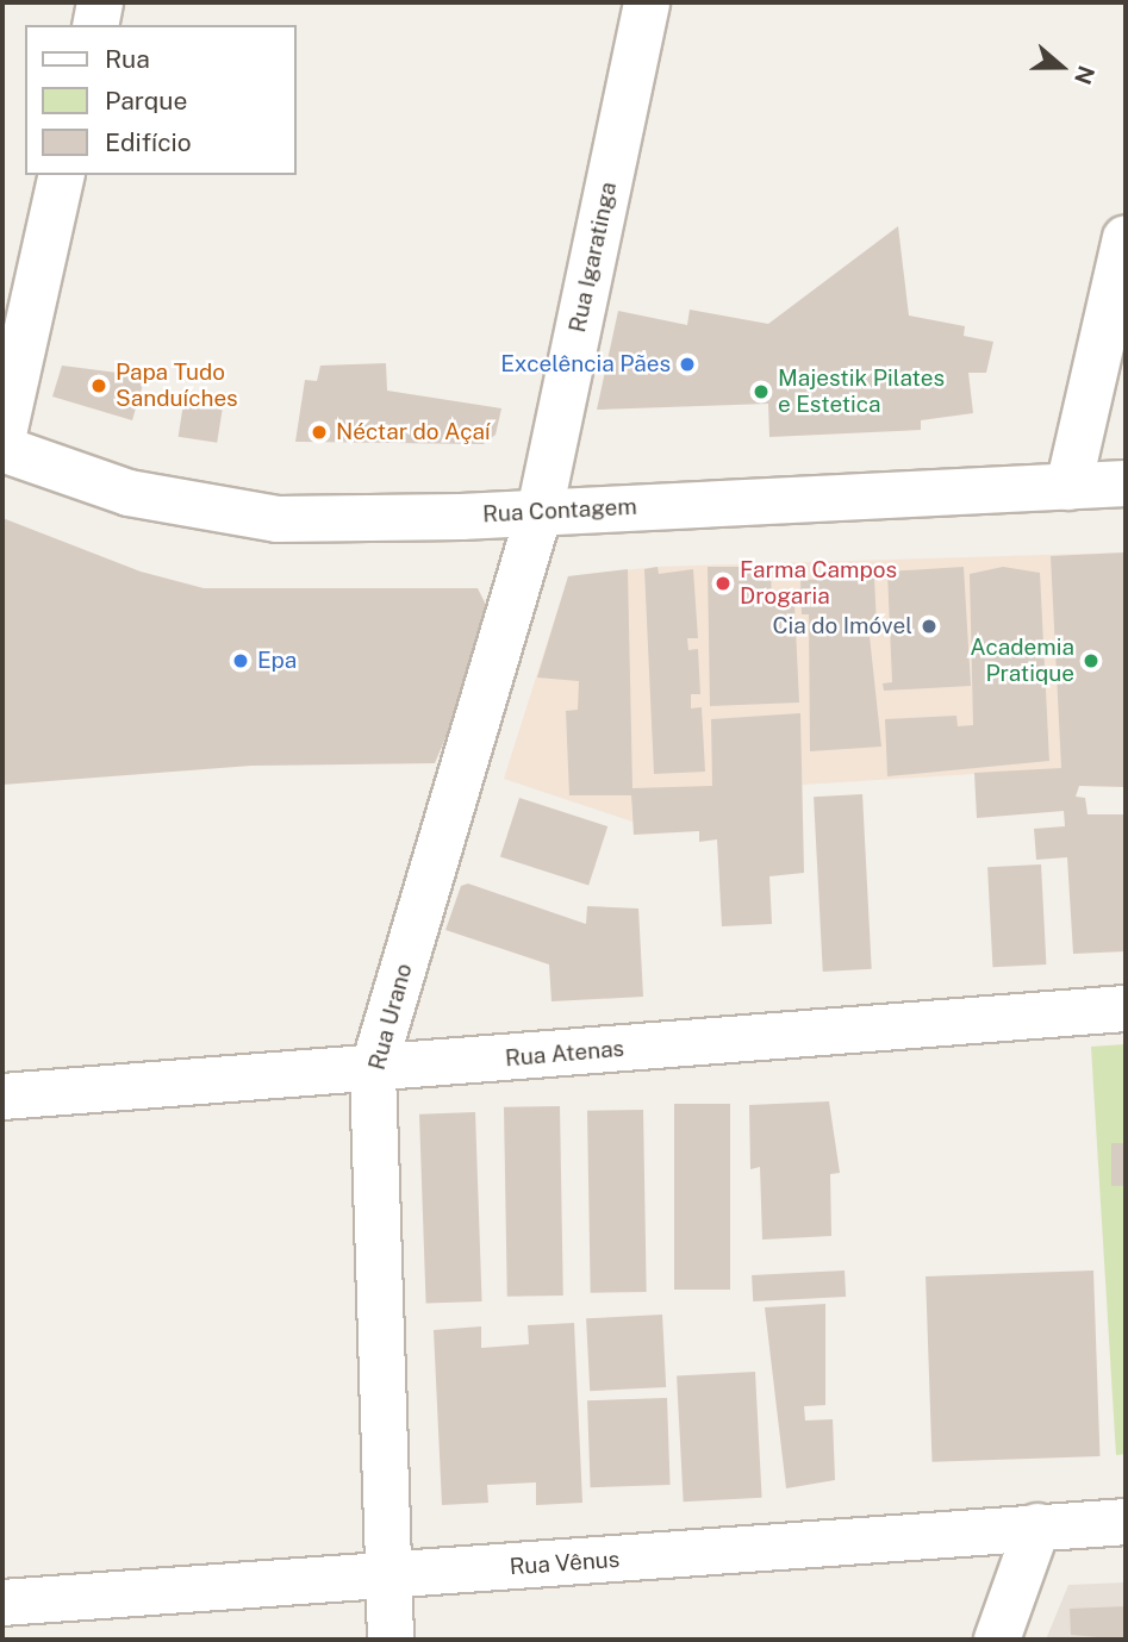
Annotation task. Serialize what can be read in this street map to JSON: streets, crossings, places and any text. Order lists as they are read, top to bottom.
{
  "streets": {
    "street": [
      "Rua Igaratinga",
      "Rua Contagem",
      "Rua Urano",
      "Rua Atenas",
      "Rua Vênus"
    ]
  },
  "crossings": [
    ["Rua Igaratinga", "Rua Contagem"],
    ["Rua Igaratinga", "Rua Urano"],
    ["Rua Contagem", "Rua Urano"],
    ["Rua Urano", "Rua Atenas"],
    ["Rua Urano", "Rua Vênus"]
  ],
  "places": [
    "Excelência Pães",
    "Papa Tudo Sanduíches",
    "Majestik Pilates e Estetica",
    "Néctar do Açaí",
    "Farma Campos Drogaria",
    "Cia do Imóvel",
    "Epa",
    "Academia Pratique"
  ],
  "legend": ["Rua", "Parque", "Edifício"],
  "north": "right"
}
